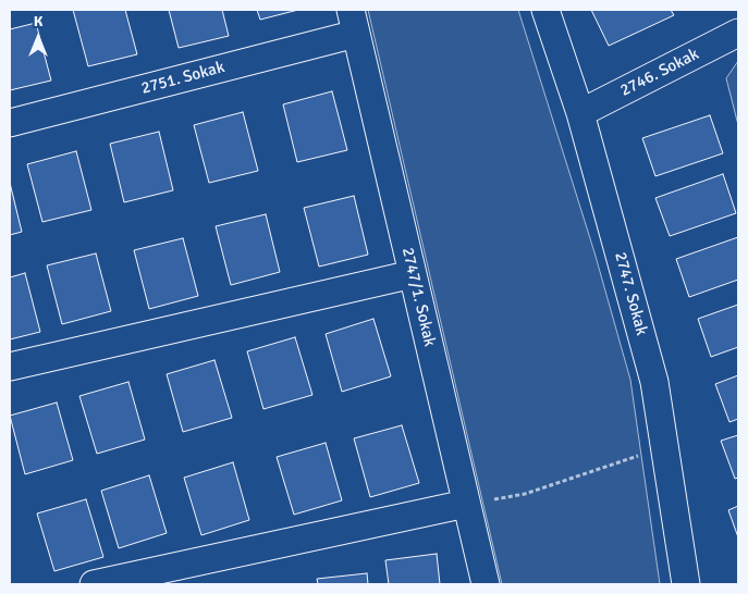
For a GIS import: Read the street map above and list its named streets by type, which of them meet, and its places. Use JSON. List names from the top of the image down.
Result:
{
  "streets": {
    "street": [
      "2746. Sokak",
      "2751. Sokak",
      "2747. Sokak",
      "2747/1. Sokak"
    ]
  },
  "crossings": [
    ["2746. Sokak", "2747. Sokak"],
    ["2751. Sokak", "2747/1. Sokak"]
  ],
  "north": "top"
}
